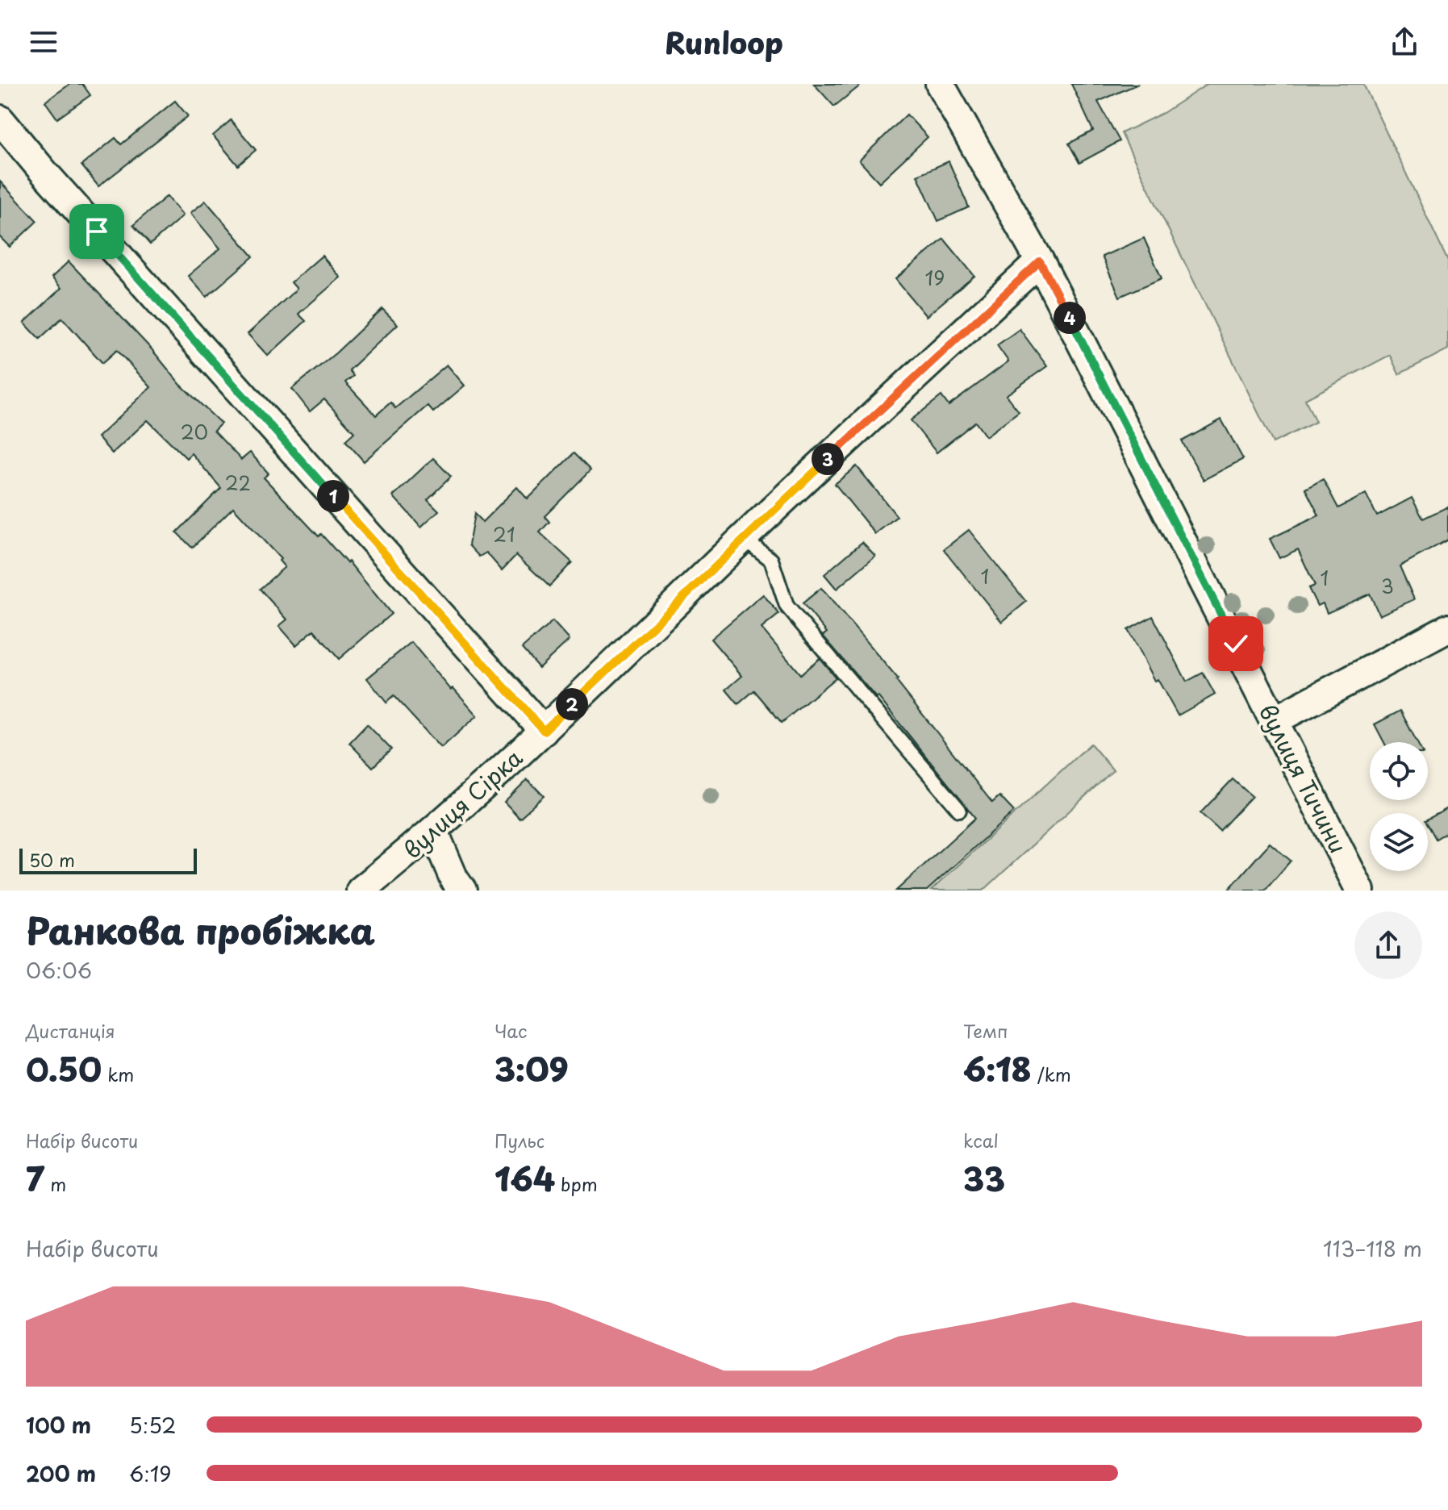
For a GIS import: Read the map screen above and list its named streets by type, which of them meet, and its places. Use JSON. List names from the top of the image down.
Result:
{
  "streets": {
    "street": ["вулиця Тичини", "вулиця Сірка"]
  },
  "crossings": [
    ["вулиця Тичини", "вулиця Сірка"]
  ],
  "house_numbers": [
    "19",
    "20",
    "22",
    "21",
    "1",
    "1",
    "3"
  ],
  "scale_bar": "50 m",
  "page": {
    "header": "Runloop",
    "pins": [
      "4",
      "3",
      "1",
      "2"
    ],
    "scale": "50 m",
    "heading": ["Ранкова пробіжка", "06:06"],
    "stats": [
      ["Дистанція", "0.50 km"],
      ["Час", "3:09"],
      ["Темп", "6:18 /km"],
      ["Набір висоти", "7 m"],
      ["Пульс", "164 bpm"],
      ["kcal", "33"]
    ],
    "chart": ["Набір висоти", "113–118 m"],
    "list": [
      {
        "name": "100 m",
        "note": "5:52"
      },
      {
        "name": "200 m",
        "note": "6:19"
      }
    ]
  }
}
